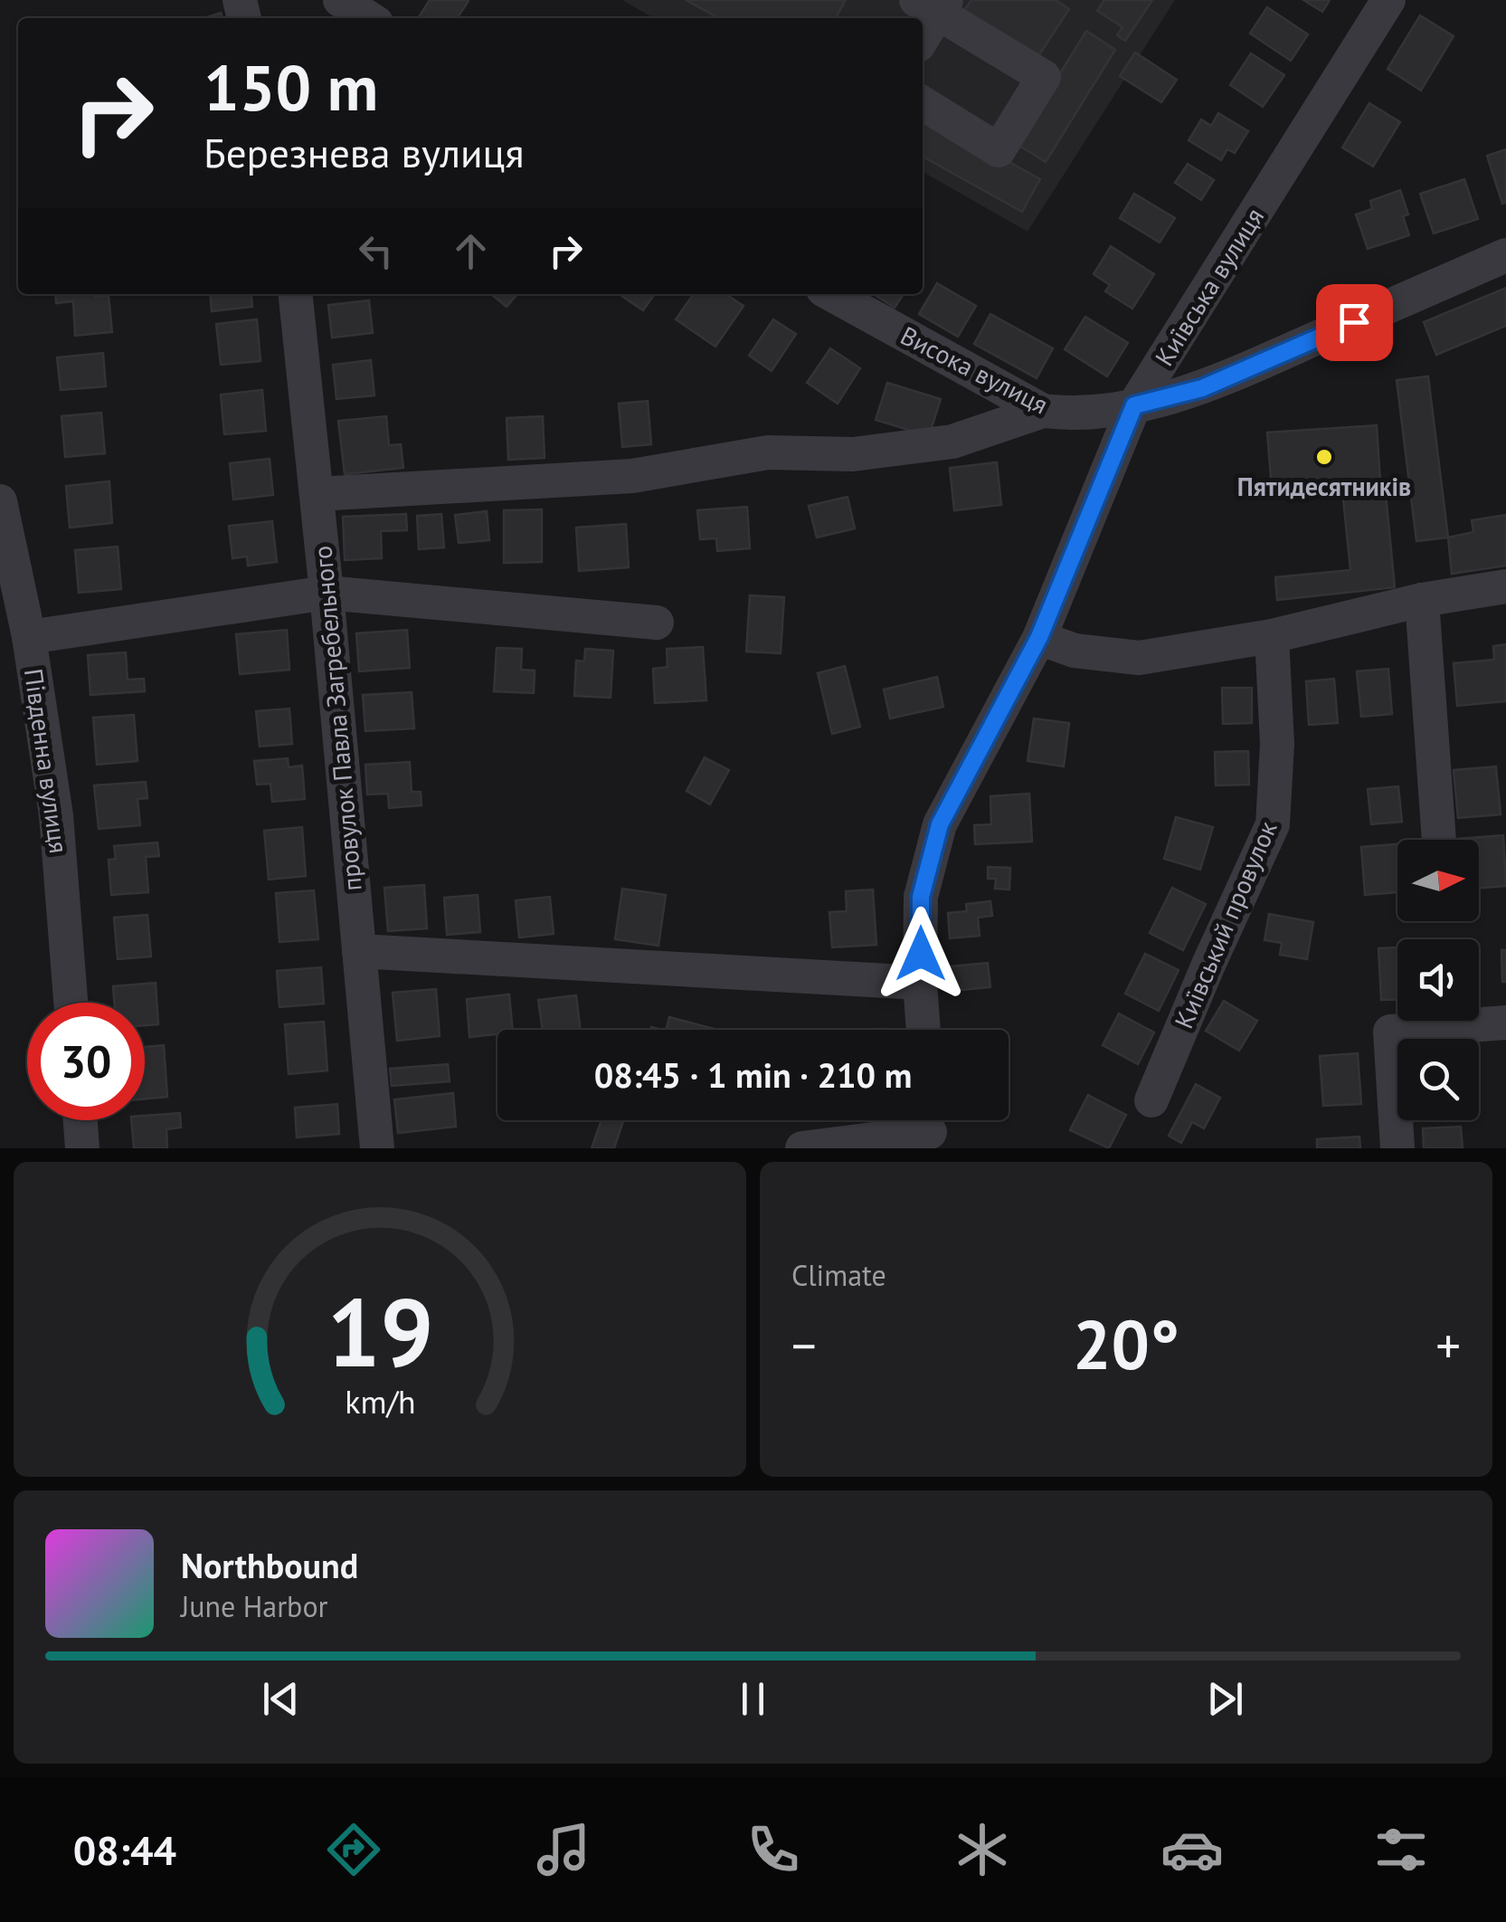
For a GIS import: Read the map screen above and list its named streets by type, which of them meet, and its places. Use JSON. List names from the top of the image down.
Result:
{
  "streets": {
    "street": [
      "Київська вулиця",
      "Висока вулиця",
      "провулок Павла Загребельного",
      "Південна вулиця",
      "Київський провулок"
    ]
  },
  "crossings": [
    ["Київська вулиця", "Висока вулиця"]
  ],
  "places": ["Пятидесятників"],
  "north": "right",
  "page": {
    "turn": ["150 m", "Березнева вулиця"],
    "limit": "30",
    "trip": "08:45 · 1 min · 210 m",
    "tile": "Climate",
    "heat": ["−", "20°", "+"],
    "song": ["Northbound", "June Harbor"],
    "tabs": "08:44",
    "gauge": ["19", "km/h"]
  }
}
